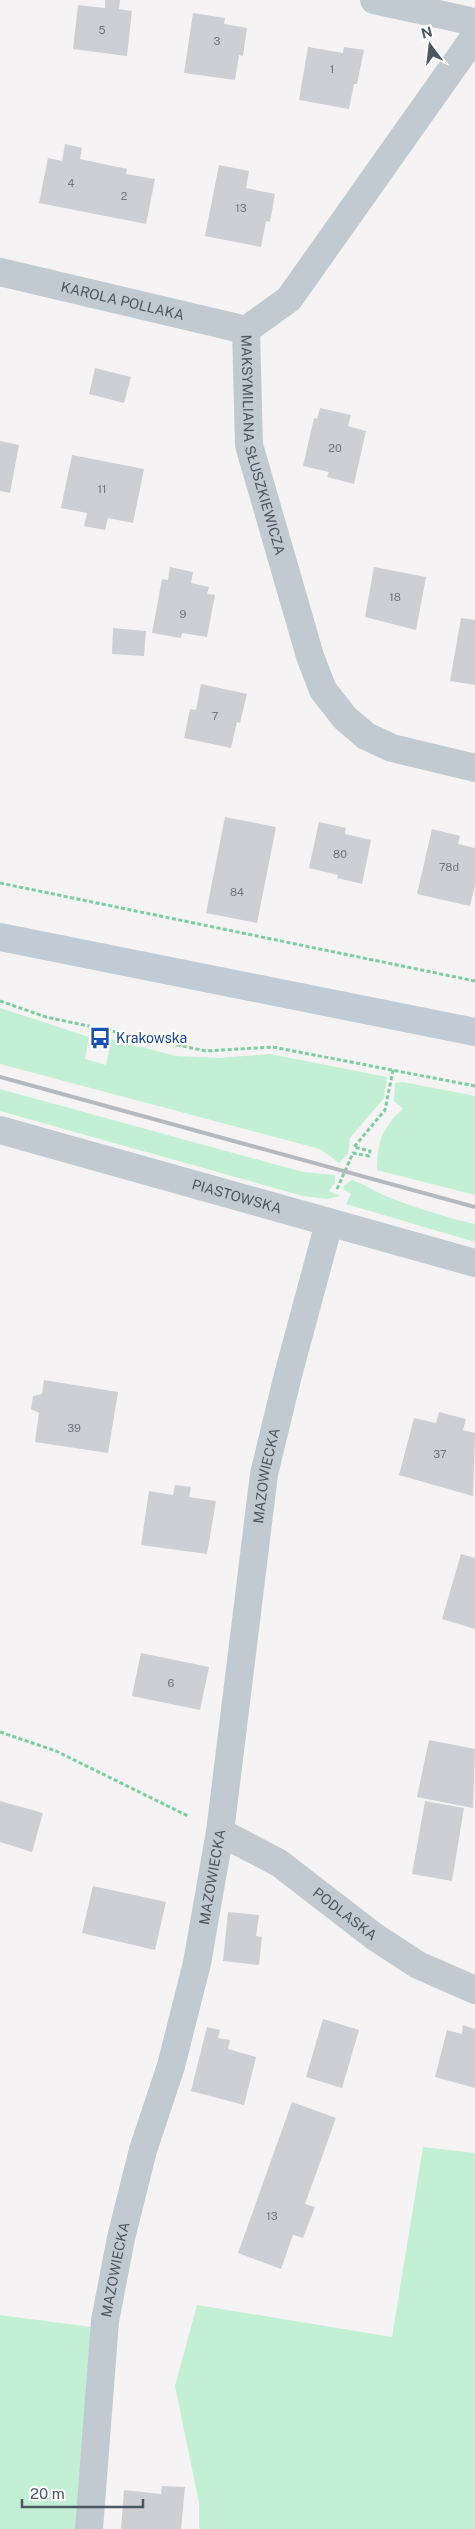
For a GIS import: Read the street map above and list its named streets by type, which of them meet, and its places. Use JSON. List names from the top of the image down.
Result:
{
  "streets": {
    "street": [
      "KAROLA POLLAKA",
      "MAKSYMILIANA SŁUSZKIEWICZA",
      "PIASTOWSKA",
      "MAZOWIECKA",
      "PODLASKA"
    ]
  },
  "crossings": [
    ["KAROLA POLLAKA", "MAKSYMILIANA SŁUSZKIEWICZA"],
    ["PIASTOWSKA", "MAZOWIECKA"],
    ["MAZOWIECKA", "PODLASKA"]
  ],
  "places": {
    "bus stop": ["Krakowska"]
  },
  "house_numbers": [
    "5",
    "3",
    "1",
    "4",
    "2",
    "13",
    "20",
    "11",
    "18",
    "9",
    "7",
    "80",
    "78d",
    "84",
    "39",
    "37",
    "6",
    "13"
  ],
  "scale_bar": "20 m",
  "north": "top"
}
